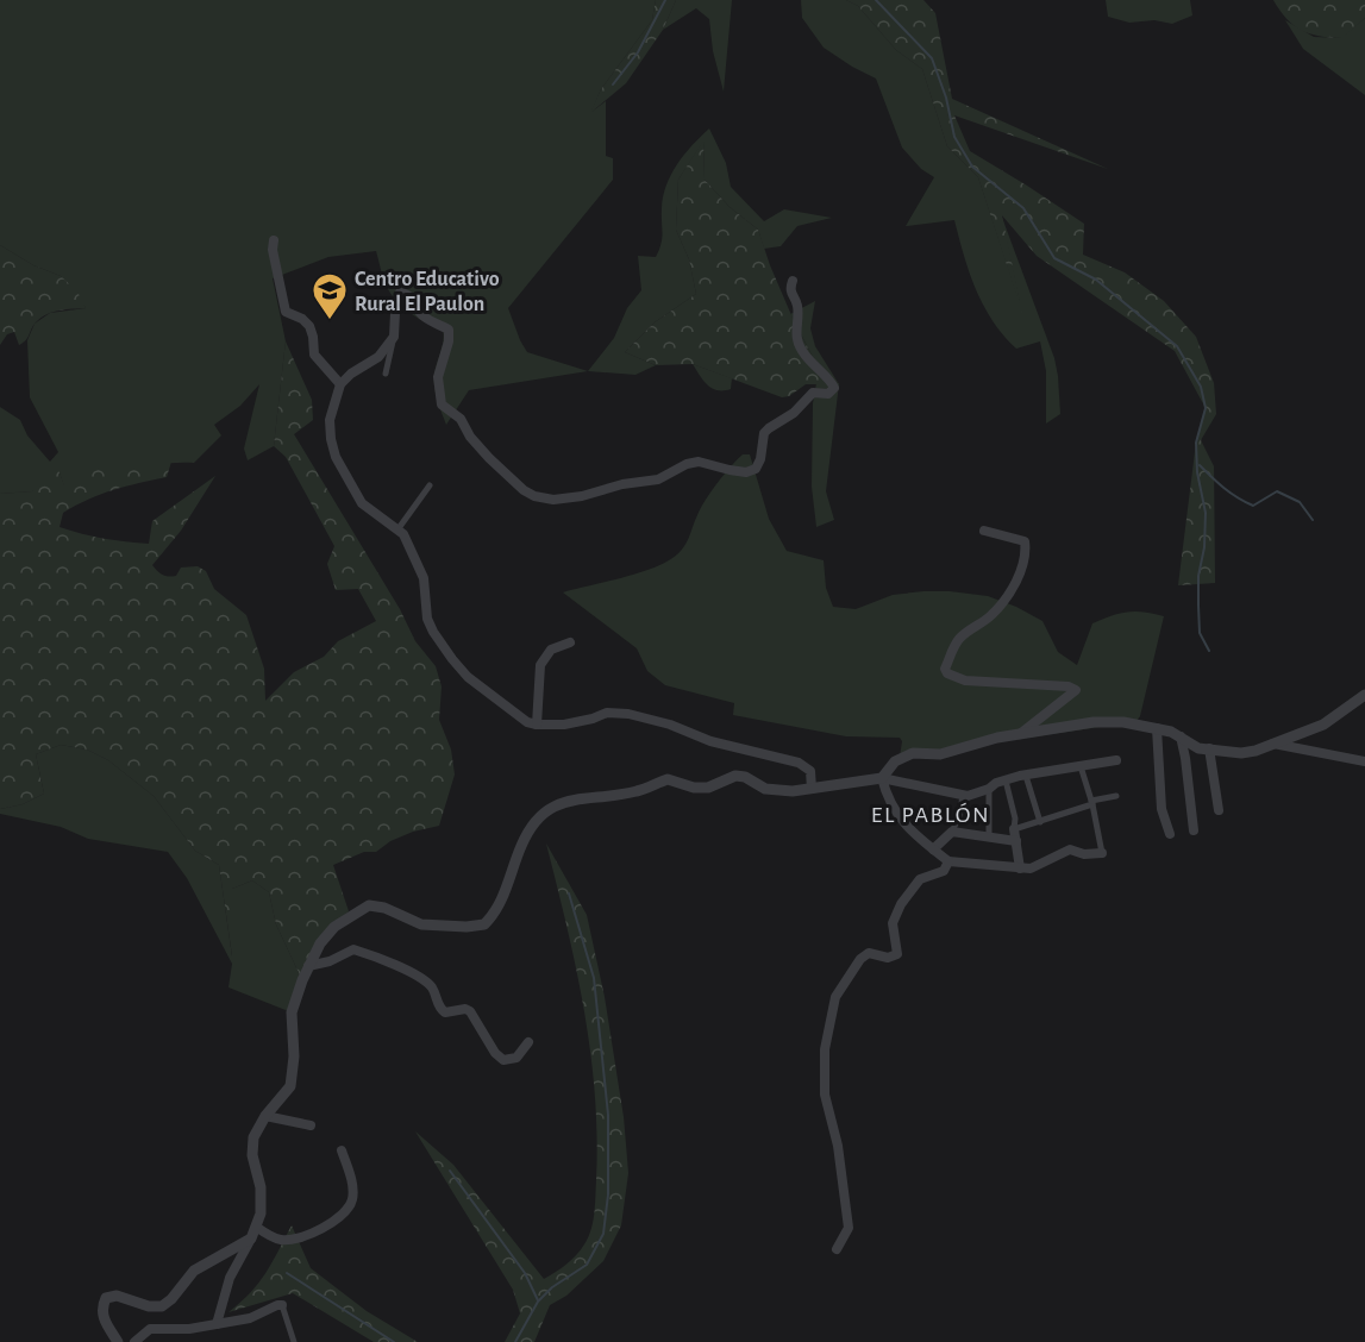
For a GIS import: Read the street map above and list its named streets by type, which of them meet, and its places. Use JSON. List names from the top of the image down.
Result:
{
  "districts": ["EL PABLÓN"],
  "places": {
    "school or university": ["Centro Educativo Rural El Paulon"]
  }
}
